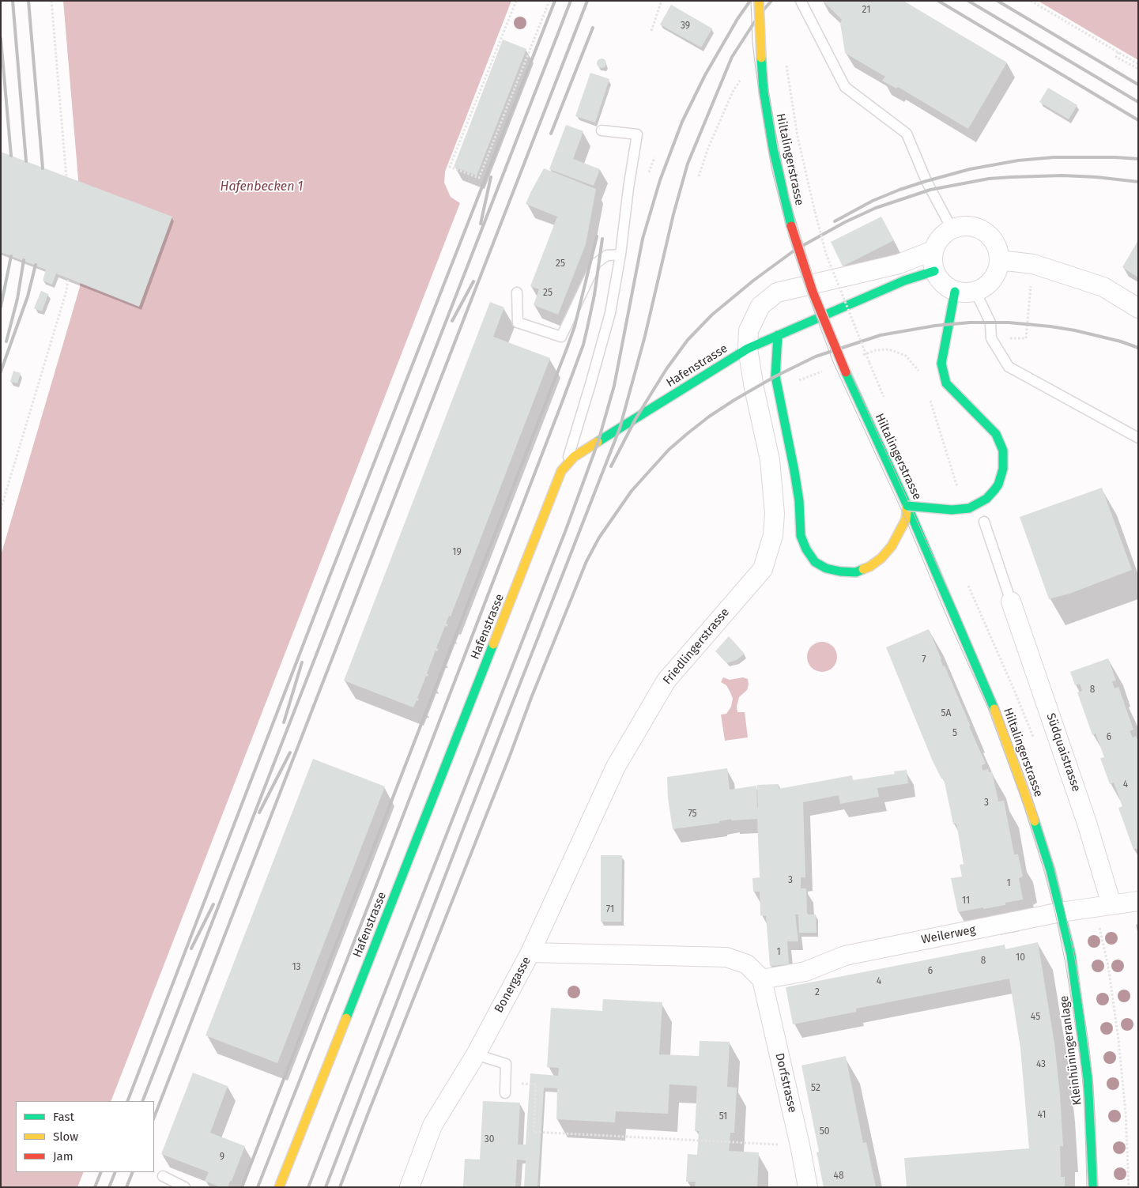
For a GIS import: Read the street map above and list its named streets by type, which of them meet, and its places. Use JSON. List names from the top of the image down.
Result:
{
  "streets": {
    "main road": ["Hiltalingerstrasse", "Hafenstrasse", "Kleinhüningeranlage"],
    "street": [
      "Friedlingerstrasse",
      "Südquaistrasse",
      "Weilerweg",
      "Bonergasse",
      "Dorfstrasse"
    ]
  },
  "crossings": [
    ["Hiltalingerstrasse", "Weilerweg"],
    ["Hiltalingerstrasse", "Kleinhüningeranlage"],
    ["Hafenstrasse", "Friedlingerstrasse"],
    ["Friedlingerstrasse", "Bonergasse"],
    ["Südquaistrasse", "Weilerweg"],
    ["Weilerweg", "Bonergasse"],
    ["Weilerweg", "Kleinhüningeranlage"],
    ["Weilerweg", "Dorfstrasse"],
    ["Bonergasse", "Dorfstrasse"]
  ],
  "water": ["Hafenbecken 1"],
  "house_numbers": [
    "21",
    "39",
    "25",
    "25",
    "19",
    "7",
    "8",
    "5A",
    "5",
    "6",
    "4",
    "3",
    "75",
    "3",
    "1",
    "11",
    "71",
    "1",
    "10",
    "8",
    "13",
    "6",
    "4",
    "2",
    "45",
    "43",
    "52",
    "41",
    "51",
    "50",
    "30",
    "9",
    "48"
  ],
  "legend": ["Fast", "Slow", "Jam"]
}
